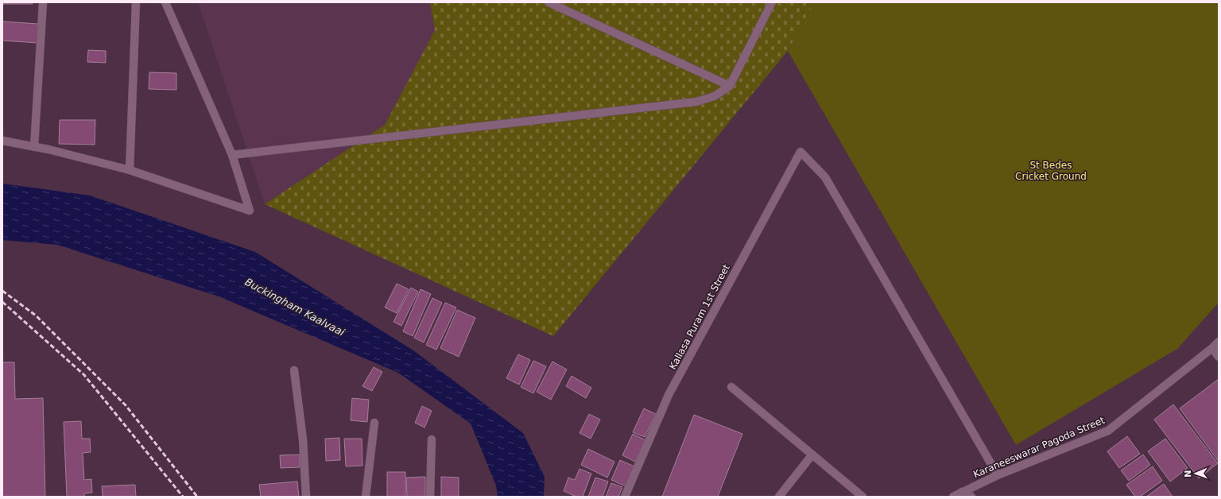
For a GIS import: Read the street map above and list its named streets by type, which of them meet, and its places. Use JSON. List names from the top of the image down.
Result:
{
  "streets": {
    "street": ["Kallasa Puram 1st Street", "Karaneeswarar Pagoda Street"]
  },
  "crossings": [
    ["Kallasa Puram 1st Street", "Karaneeswarar Pagoda Street"]
  ],
  "water": ["Buckingham Kaalvaai"],
  "parks": ["St Bedes Cricket Ground"],
  "north": "left"
}
